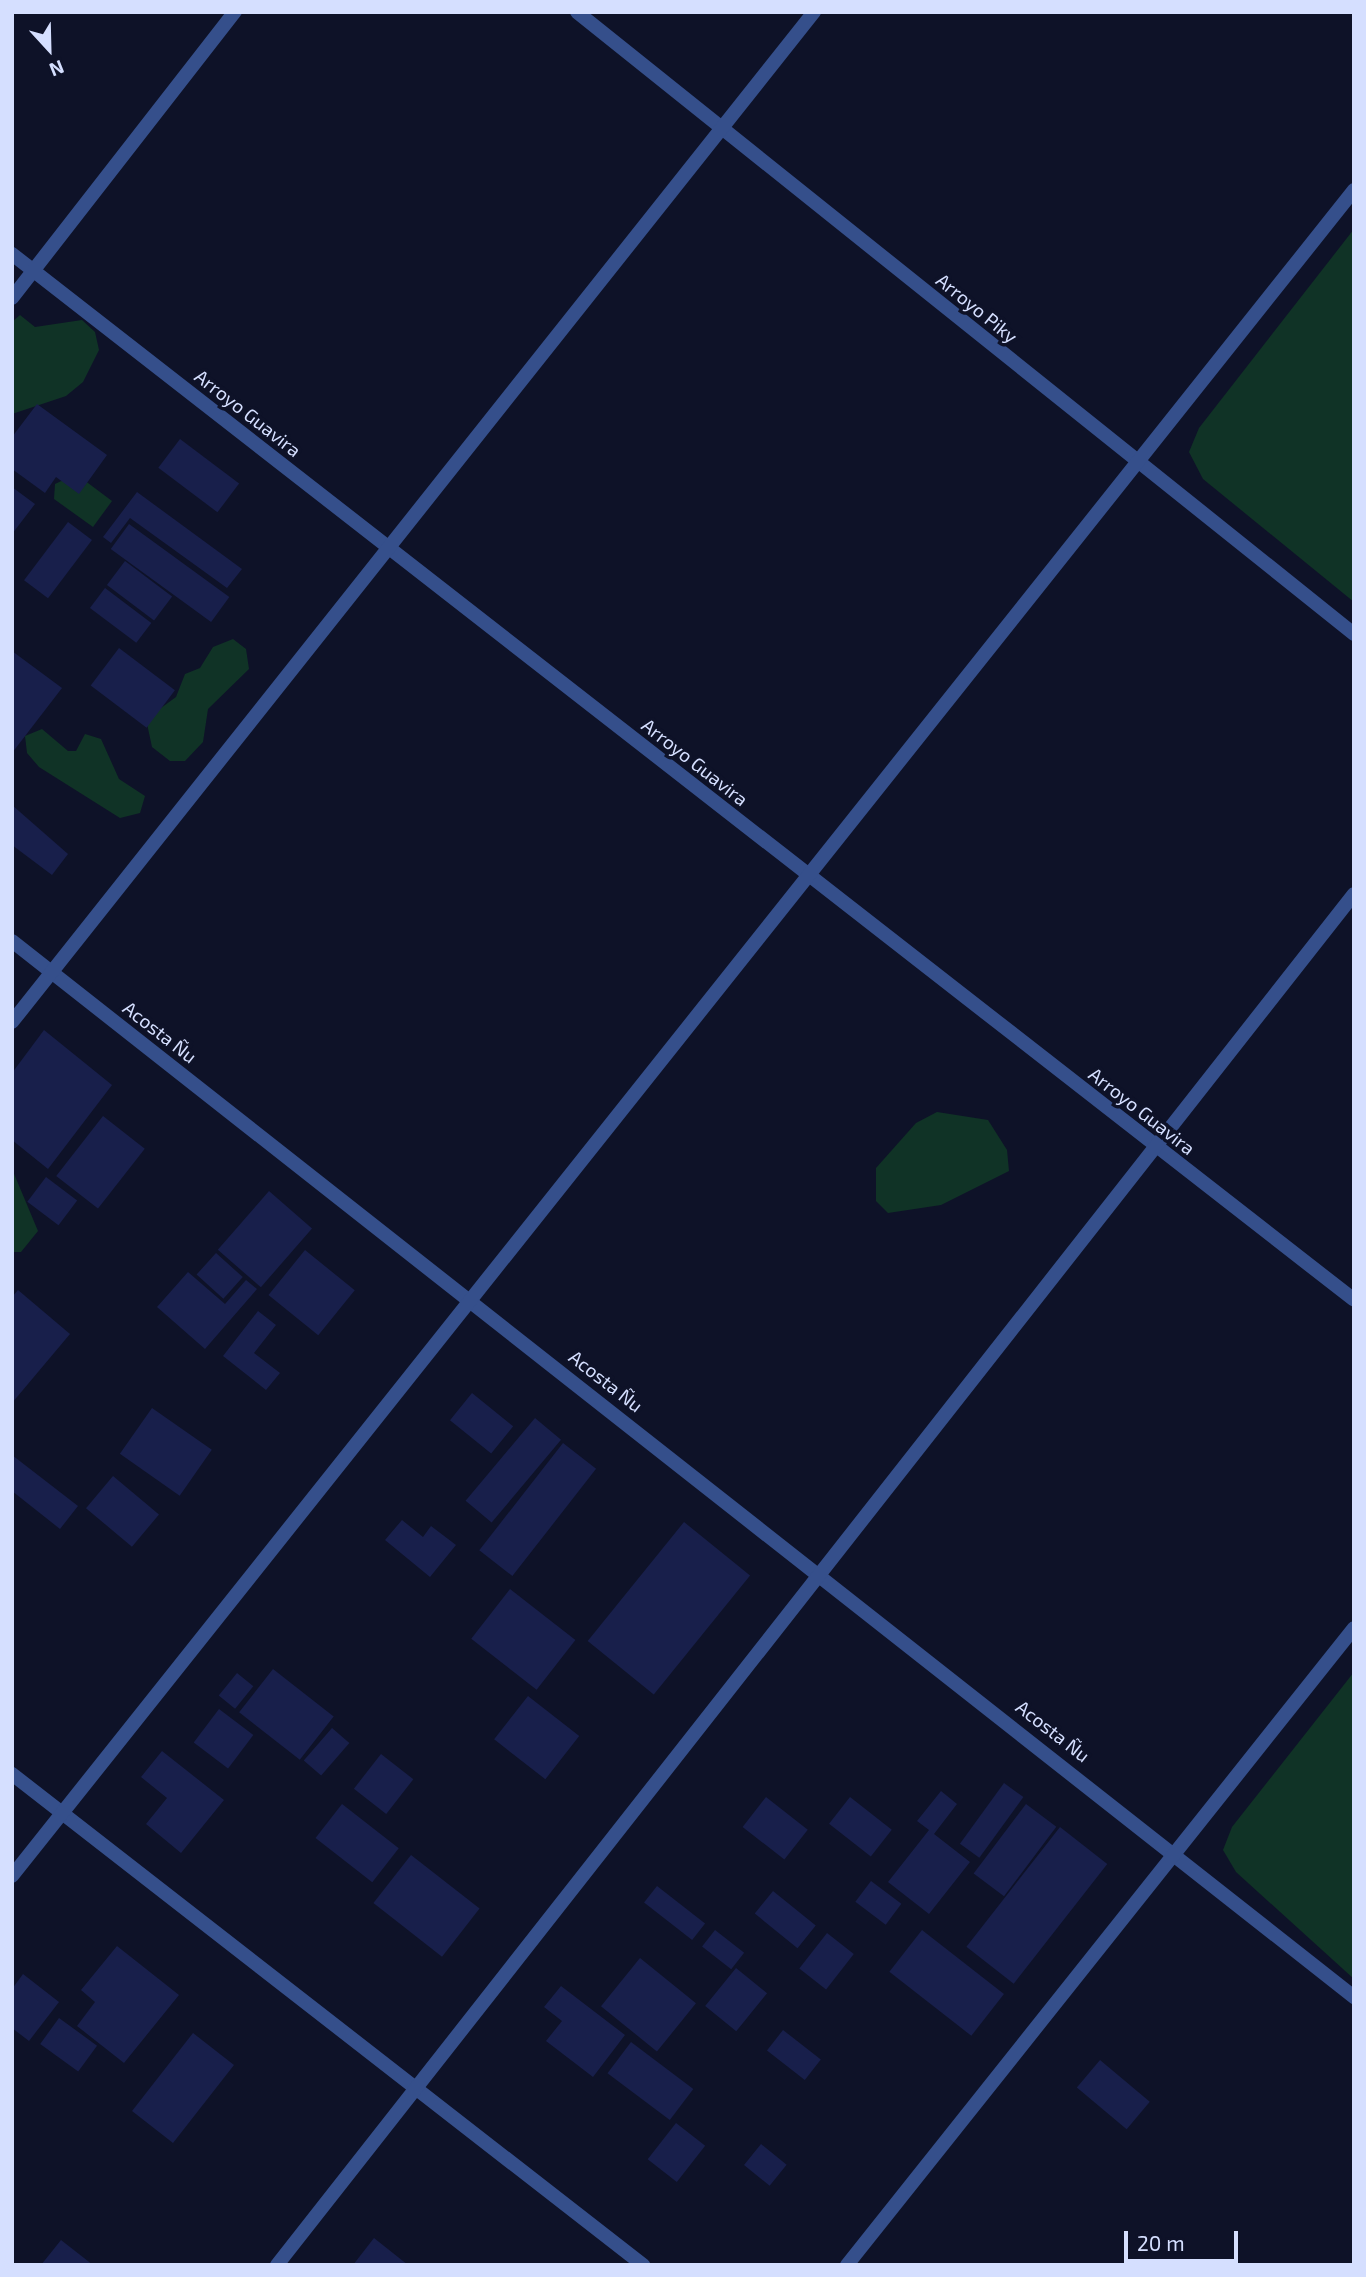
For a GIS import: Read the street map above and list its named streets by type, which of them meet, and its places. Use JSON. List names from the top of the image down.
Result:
{
  "streets": {
    "street": ["Arroyo Piky", "Arroyo Guavira", "Acosta Ñu"]
  },
  "scale_bar": "20 m",
  "north": "bottom"
}
